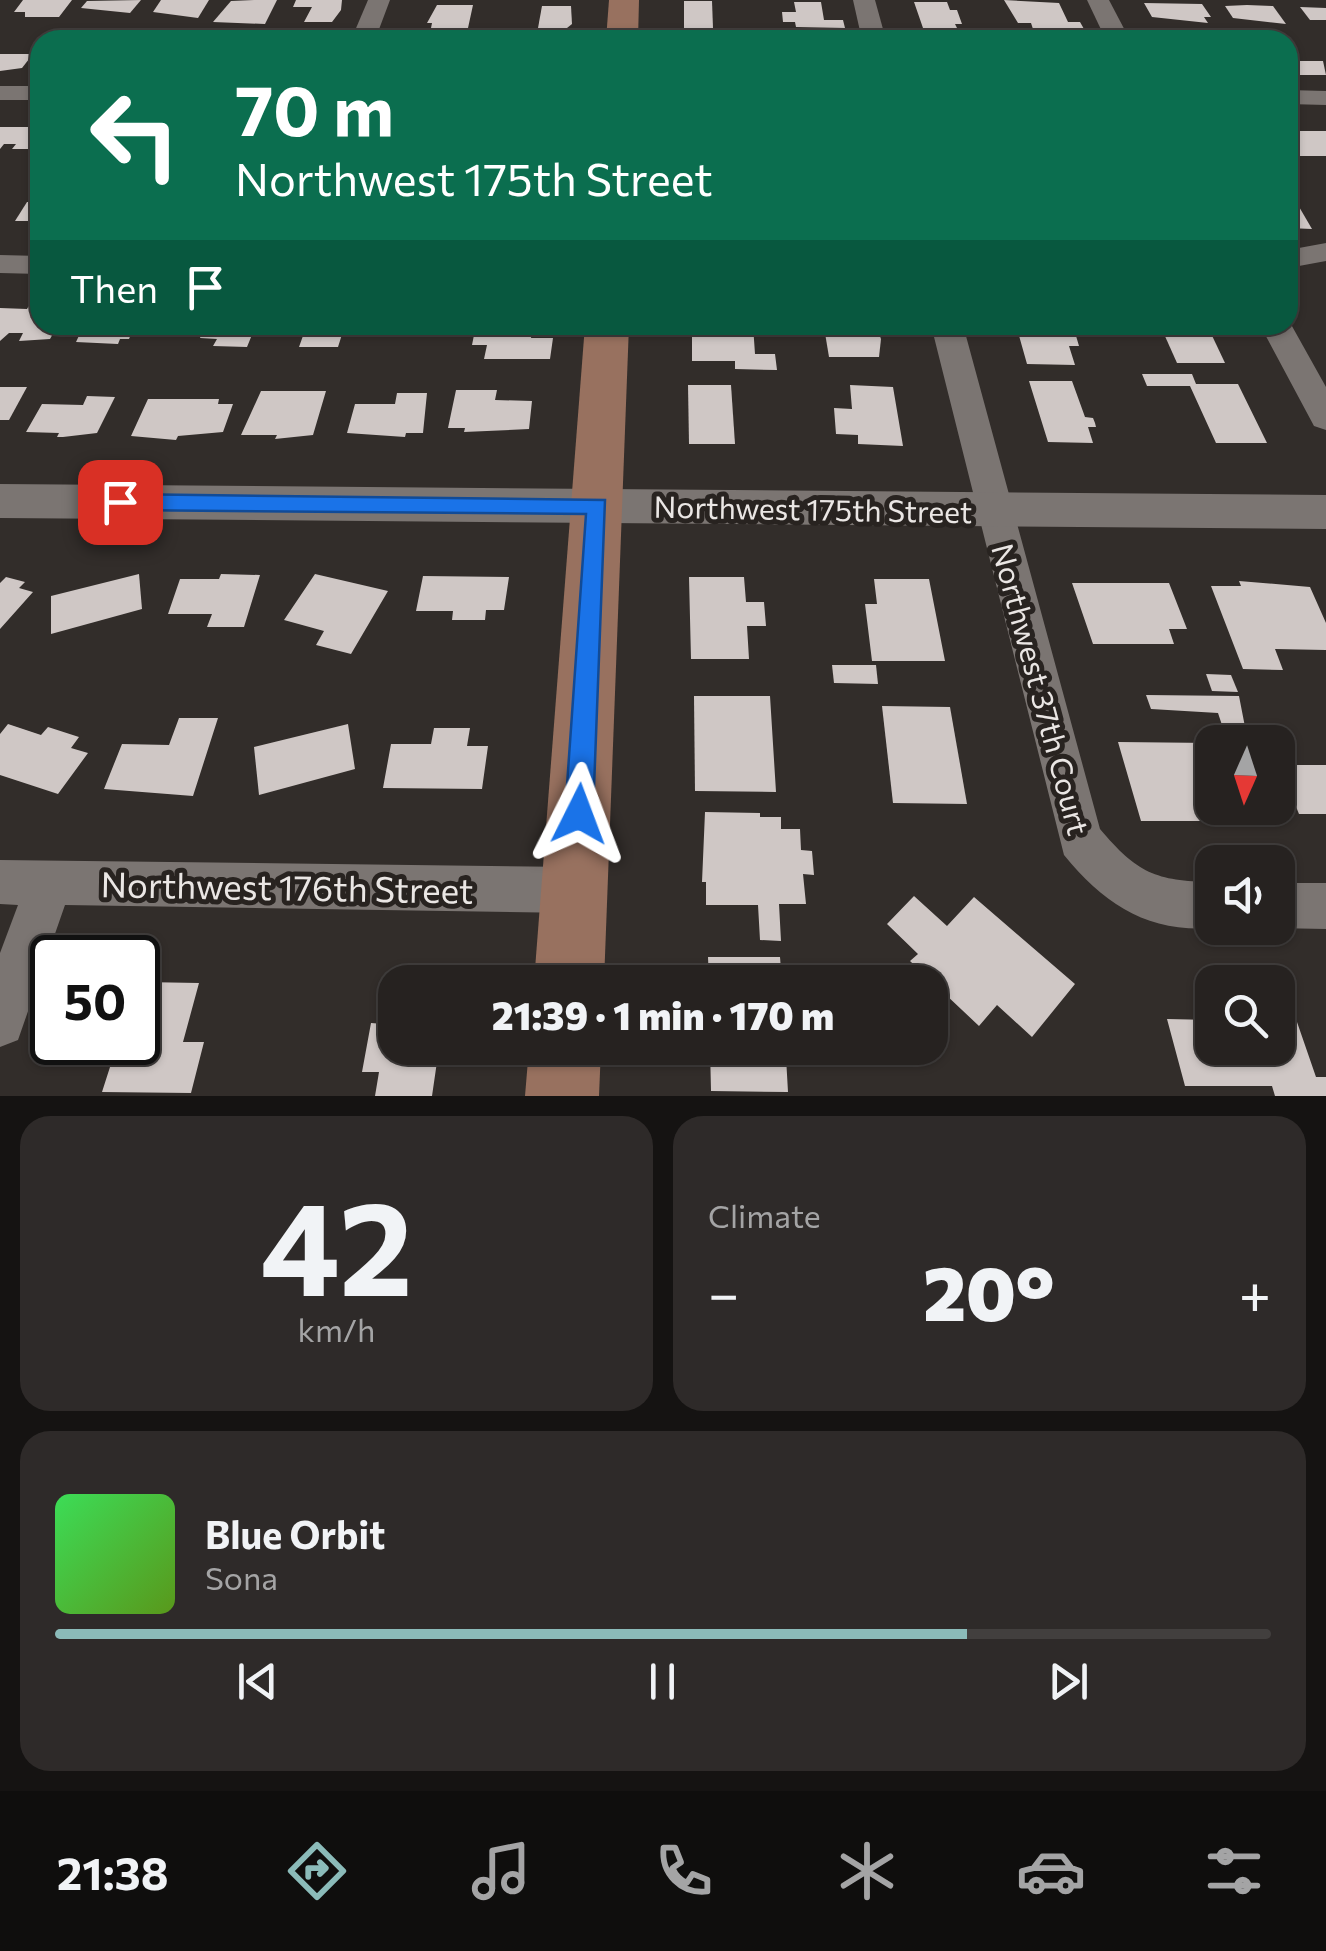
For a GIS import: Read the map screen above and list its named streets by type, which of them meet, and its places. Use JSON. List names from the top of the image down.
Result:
{
  "streets": {
    "street": ["Northwest 175th Street", "Northwest 37th Court", "Northwest 176th Street"]
  },
  "crossings": [
    ["Northwest 175th Street", "Northwest 37th Court"]
  ],
  "north": "bottom",
  "page": {
    "turn": ["70 m", "Northwest 175th Street"],
    "then": "Then",
    "limit": "50",
    "trip": "21:39 · 1 min · 170 m",
    "tile": [
      ["42", "km/h"],
      "Climate"
    ],
    "heat": ["−", "20°", "+"],
    "song": ["Blue Orbit", "Sona"],
    "tabs": "21:38"
  }
}
